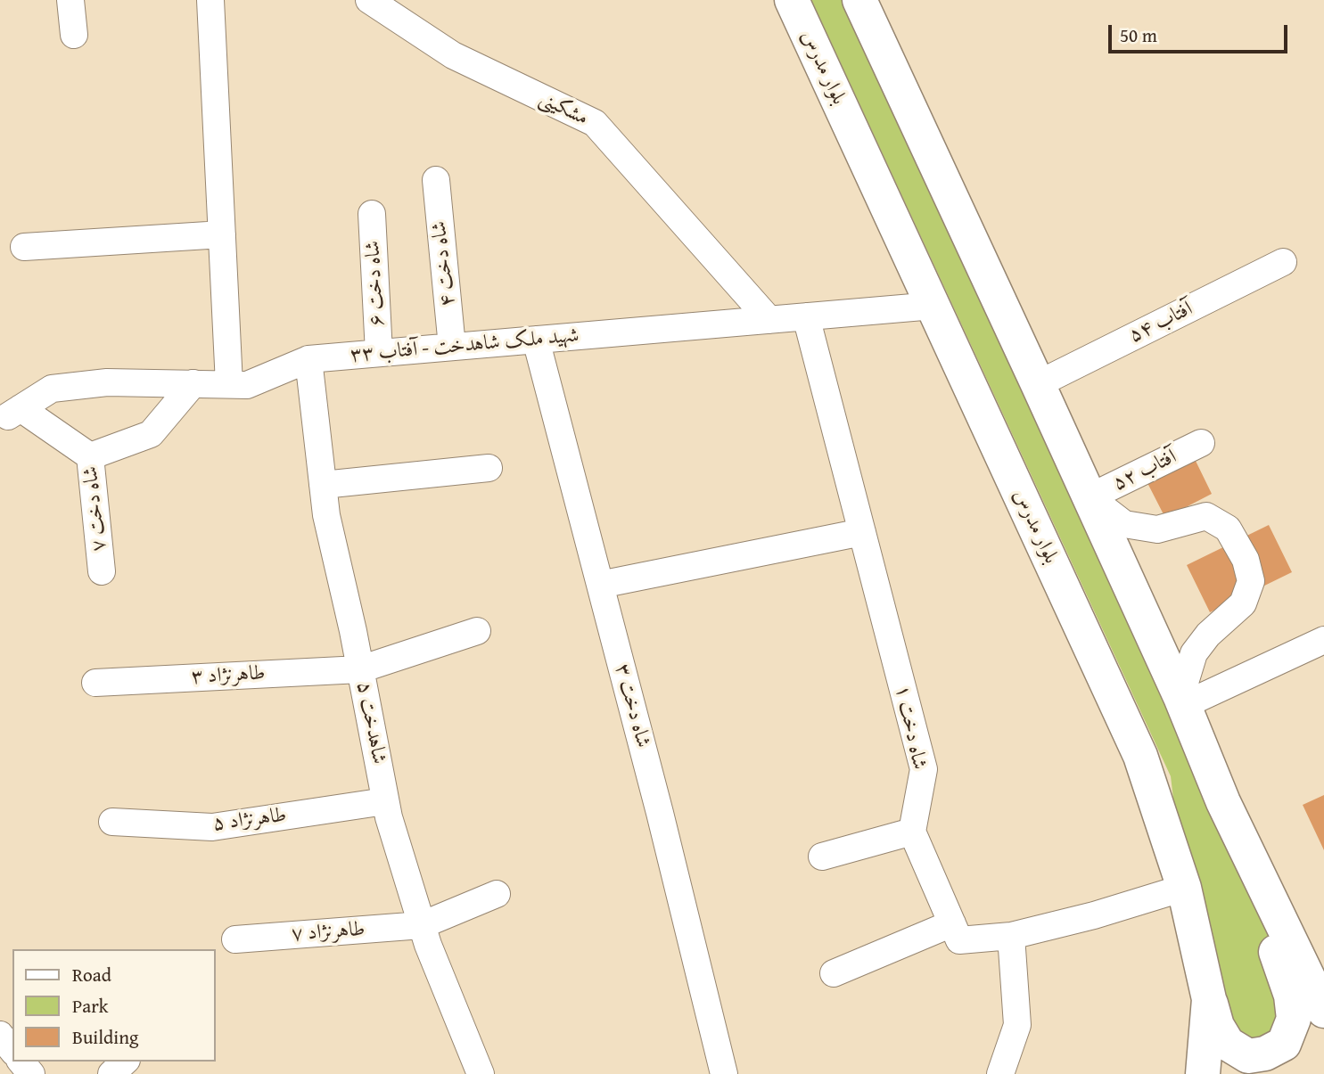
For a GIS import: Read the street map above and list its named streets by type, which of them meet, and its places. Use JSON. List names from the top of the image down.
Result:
{
  "streets": {
    "main road": ["بلوار مدرس"],
    "street": [
      "مشکینی",
      "شاه دخت ۴",
      "شاه دخت ۶",
      "آفتاب ۵۴",
      "شهید ملک شاهدخت - آفتاب ۳۳",
      "آفتاب ۵۲",
      "شاه دخت ۷",
      "طاهرنژاد ۳",
      "شاه دخت ۳",
      "شاهدخت ۵",
      "شاه دخت ۱",
      "طاهرنژاد ۵",
      "طاهرنژاد ۷"
    ]
  },
  "crossings": [
    ["بلوار مدرس", "شهید ملک شاهدخت - آفتاب ۳۳"],
    ["مشکینی", "شهید ملک شاهدخت - آفتاب ۳۳"],
    ["شاه دخت ۴", "شهید ملک شاهدخت - آفتاب ۳۳"],
    ["شاه دخت ۶", "شهید ملک شاهدخت - آفتاب ۳۳"],
    ["شهید ملک شاهدخت - آفتاب ۳۳", "شاه دخت ۷"],
    ["شهید ملک شاهدخت - آفتاب ۳۳", "شاه دخت ۳"],
    ["شهید ملک شاهدخت - آفتاب ۳۳", "شاهدخت ۵"],
    ["شهید ملک شاهدخت - آفتاب ۳۳", "شاه دخت ۱"],
    ["طاهرنژاد ۳", "شاهدخت ۵"],
    ["شاهدخت ۵", "طاهرنژاد ۵"],
    ["شاهدخت ۵", "طاهرنژاد ۷"]
  ],
  "legend": ["Road", "Park", "Building"],
  "scale_bar": "50 m"
}
